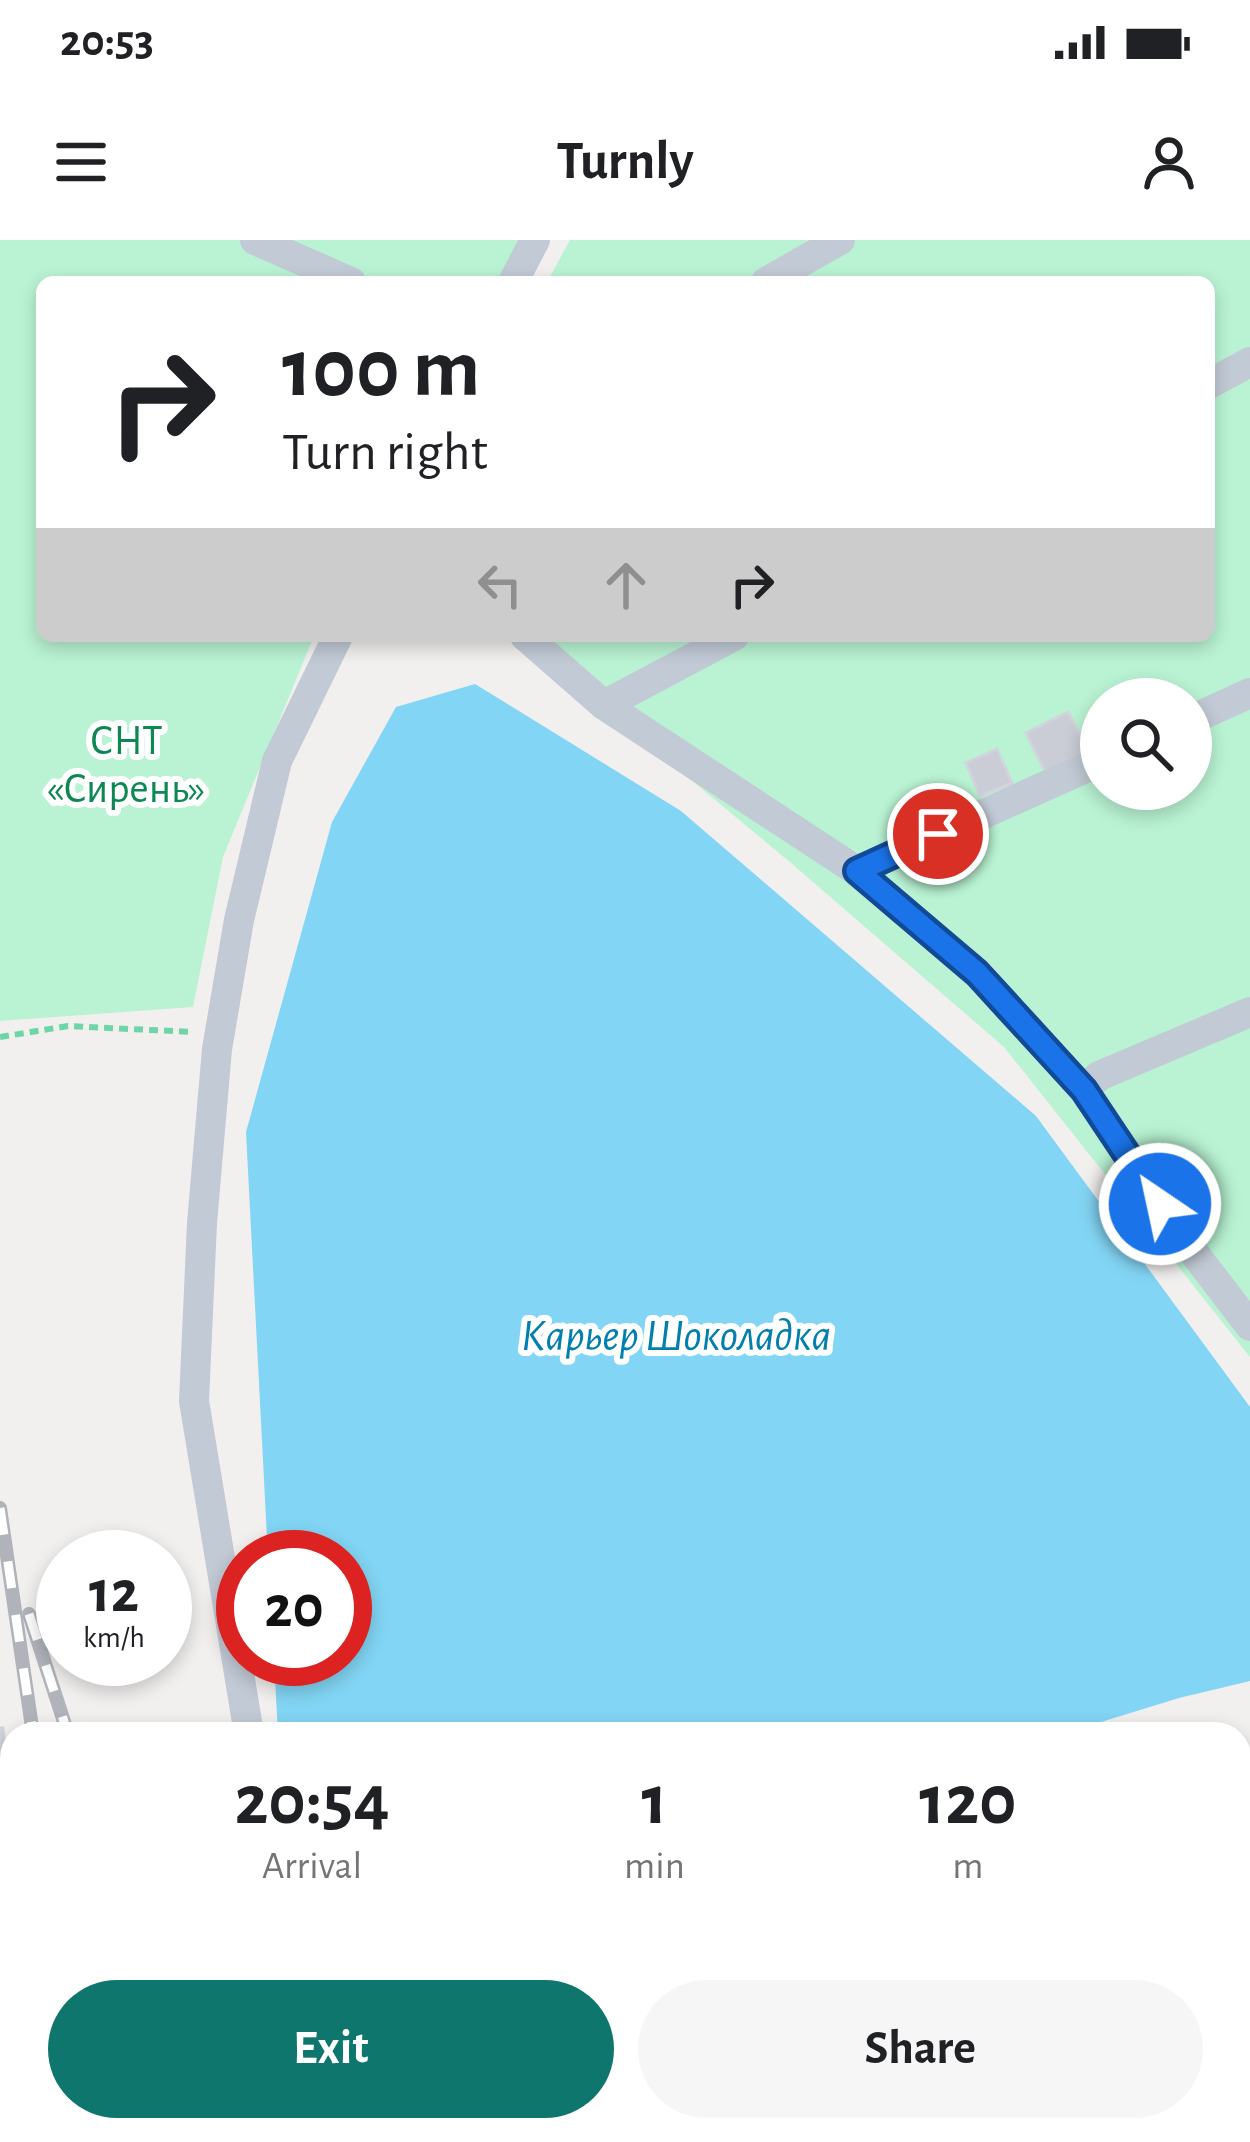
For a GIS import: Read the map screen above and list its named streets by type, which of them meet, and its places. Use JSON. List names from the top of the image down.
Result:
{
  "water": ["Карьер Шоколадка"],
  "parks": ["СНТ «Сирень»"],
  "page": {
    "status": "20:53",
    "header": "Turnly",
    "turn": ["100 m", "Turn right"],
    "speed": "12 km/h",
    "limit": "20",
    "eta": [
      "20:54",
      "Arrival",
      "1",
      "min",
      "120",
      "m"
    ],
    "buttons": ["Exit", "Share"]
  }
}
